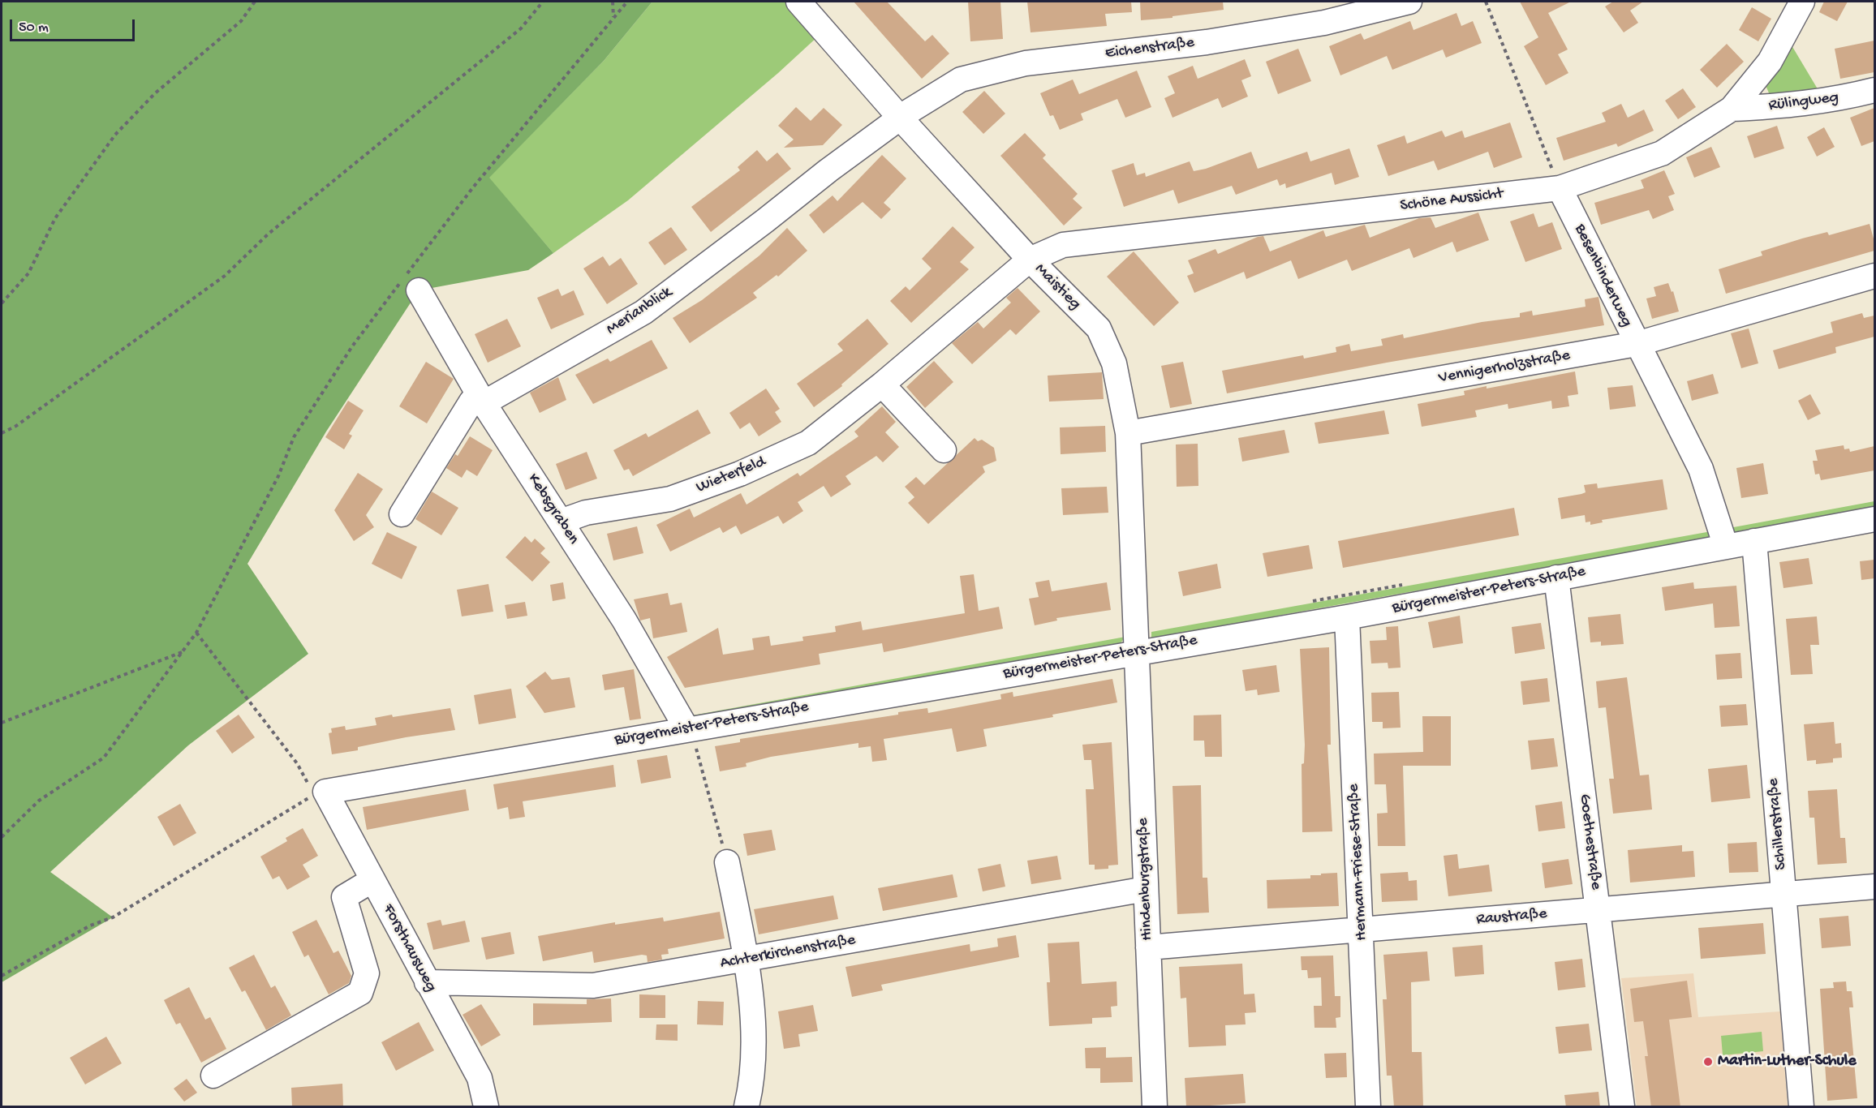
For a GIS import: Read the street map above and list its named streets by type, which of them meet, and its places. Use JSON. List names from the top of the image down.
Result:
{
  "streets": {
    "street": [
      "Eichenstraße",
      "Rülingweg",
      "Schöne Aussicht",
      "Besenbinderweg",
      "Maistieg",
      "Merianblick",
      "Vennigerholzstraße",
      "Wieterfeld",
      "Kebsgraben",
      "Bürgermeister-Peters-Straße",
      "Schillerstraße",
      "Goethestraße",
      "Hermann-Friese-Straße",
      "Hindenburgstraße",
      "Raustraße",
      "Forsthausweg",
      "Achterkirchenstraße"
    ]
  },
  "crossings": [
    ["Eichenstraße", "Maistieg"],
    ["Eichenstraße", "Merianblick"],
    ["Rülingweg", "Schöne Aussicht"],
    ["Schöne Aussicht", "Besenbinderweg"],
    ["Schöne Aussicht", "Maistieg"],
    ["Schöne Aussicht", "Wieterfeld"],
    ["Besenbinderweg", "Vennigerholzstraße"],
    ["Besenbinderweg", "Bürgermeister-Peters-Straße"],
    ["Maistieg", "Merianblick"],
    ["Maistieg", "Vennigerholzstraße"],
    ["Maistieg", "Wieterfeld"],
    ["Maistieg", "Bürgermeister-Peters-Straße"],
    ["Maistieg", "Hindenburgstraße"],
    ["Merianblick", "Kebsgraben"],
    ["Wieterfeld", "Kebsgraben"],
    ["Kebsgraben", "Bürgermeister-Peters-Straße"],
    ["Bürgermeister-Peters-Straße", "Schillerstraße"],
    ["Bürgermeister-Peters-Straße", "Goethestraße"],
    ["Bürgermeister-Peters-Straße", "Hermann-Friese-Straße"],
    ["Bürgermeister-Peters-Straße", "Hindenburgstraße"],
    ["Bürgermeister-Peters-Straße", "Forsthausweg"],
    ["Schillerstraße", "Raustraße"],
    ["Goethestraße", "Raustraße"],
    ["Hermann-Friese-Straße", "Raustraße"],
    ["Hindenburgstraße", "Raustraße"],
    ["Hindenburgstraße", "Achterkirchenstraße"],
    ["Forsthausweg", "Achterkirchenstraße"]
  ],
  "places": ["Martin-Luther-Schule"],
  "scale_bar": "50 m"
}
